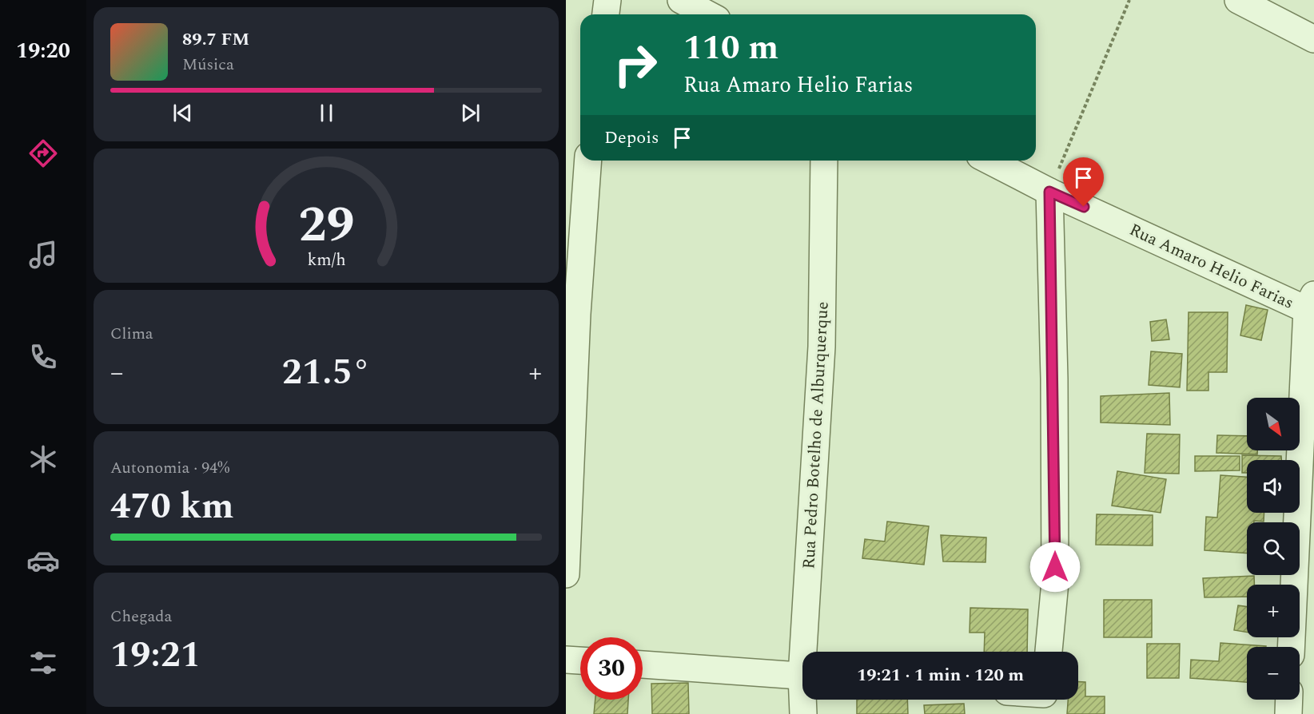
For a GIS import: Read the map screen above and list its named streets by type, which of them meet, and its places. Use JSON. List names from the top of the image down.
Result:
{
  "streets": {
    "street": ["Rua Amaro Helio Farias", "Rua Pedro Botelho de Alburquerque"]
  },
  "north": "bottom right",
  "page": {
    "tabs": "19:20",
    "turn": ["110 m", "Rua Amaro Helio Farias"],
    "song": ["89.7 FM", "Música"],
    "then": "Depois",
    "tile": [
      "Clima",
      ["Autonomia · 94%", "470 km"],
      ["Chegada", "19:21"]
    ],
    "heat": ["−", "21.5°", "+"],
    "map_buttons": ["+", "−"],
    "limit": "30",
    "trip": "19:21 · 1 min · 120 m",
    "gauge": ["29", "km/h"]
  }
}
